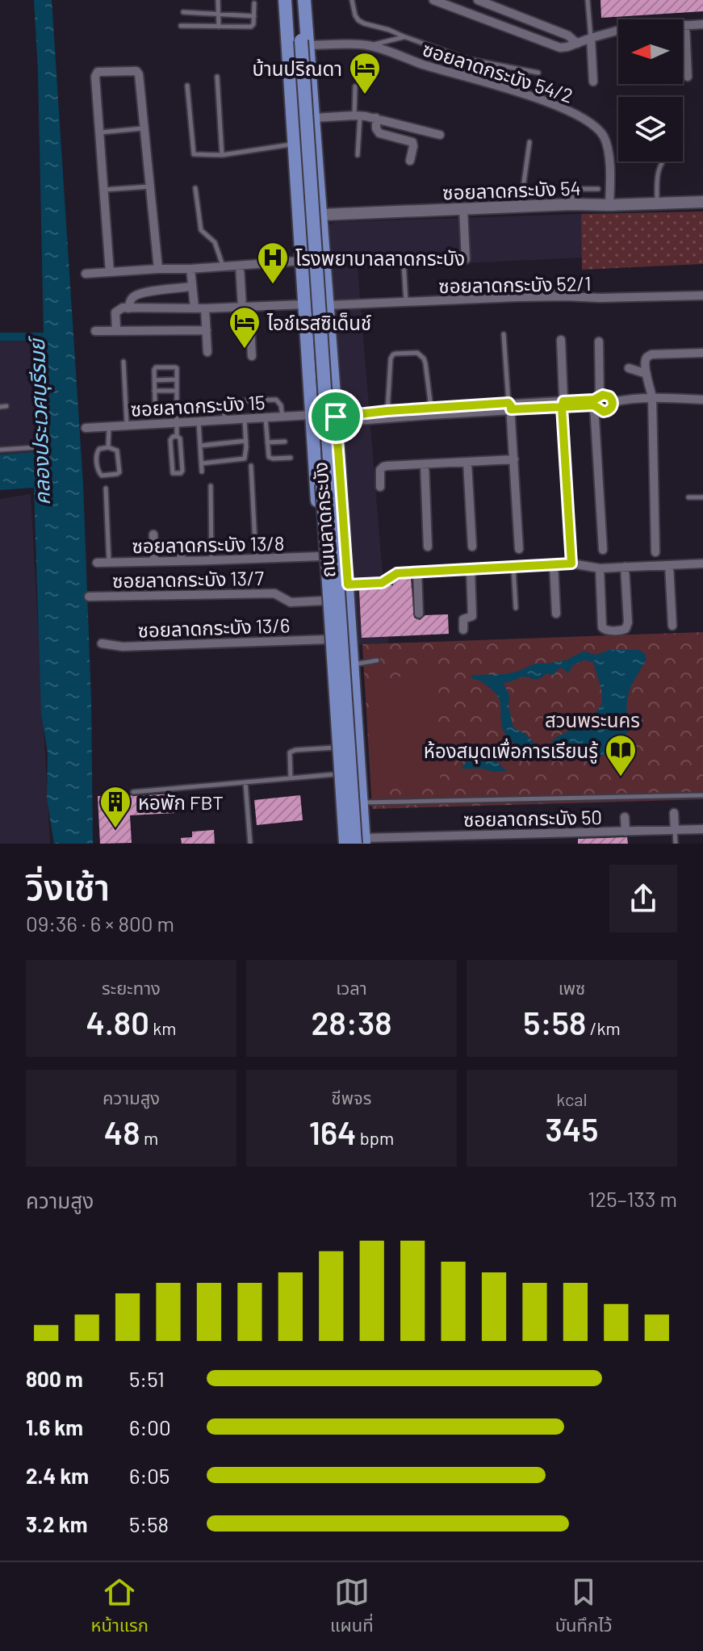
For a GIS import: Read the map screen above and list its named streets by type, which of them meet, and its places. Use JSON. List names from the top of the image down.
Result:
{
  "streets": {
    "main road": ["ซอยลาดกระบัง 54", "ถนนลาดกระบัง"],
    "street": [
      "ซอยลาดกระบัง 54/2",
      "ซอยลาดกระบัง 52/1",
      "ซอยลาดกระบัง 15",
      "ซอยลาดกระบัง 13/8",
      "ซอยลาดกระบัง 13/7",
      "ซอยลาดกระบัง 13/6",
      "ซอยลาดกระบัง 50"
    ]
  },
  "crossings": [
    ["ซอยลาดกระบัง 54/2", "ซอยลาดกระบัง 54"],
    ["ซอยลาดกระบัง 54/2", "ถนนลาดกระบัง"],
    ["ซอยลาดกระบัง 54", "ถนนลาดกระบัง"],
    ["ซอยลาดกระบัง 52/1", "ถนนลาดกระบัง"],
    ["ซอยลาดกระบัง 15", "ถนนลาดกระบัง"],
    ["ถนนลาดกระบัง", "ซอยลาดกระบัง 13/8"],
    ["ถนนลาดกระบัง", "ซอยลาดกระบัง 13/7"],
    ["ถนนลาดกระบัง", "ซอยลาดกระบัง 13/6"],
    ["ถนนลาดกระบัง", "ซอยลาดกระบัง 50"]
  ],
  "water": ["คลองประเวศบุรีรมย์"],
  "parks": ["สวนพระนคร"],
  "places": {
    "hotel": ["บ้านปริณดา", "ไอช์เรสซิเด็นช์"],
    "hospital": ["โรงพยาบาลลาดกระบัง"],
    "library": ["ห้องสมุดเพื่อการเรียนรู้"],
    "building": ["หอพัก FBT"]
  },
  "north": "left",
  "page": {
    "heading": ["วิ่งเช้า", "09:36 · 6 × 800 m"],
    "stats": [
      ["ระยะทาง", "4.80 km"],
      ["เวลา", "28:38"],
      ["เพซ", "5:58 /km"],
      ["ความสูง", "48 m"],
      ["ชีพจร", "164 bpm"],
      ["kcal", "345"]
    ],
    "chart": ["ความสูง", "125–133 m"],
    "list": [
      {
        "name": "800 m",
        "note": "5:51"
      },
      {
        "name": "1.6 km",
        "note": "6:00"
      },
      {
        "name": "2.4 km",
        "note": "6:05"
      },
      {
        "name": "3.2 km",
        "note": "5:58"
      }
    ],
    "tabs": ["หน้าแรก", "แผนที่", "บันทึกไว้"]
  }
}
